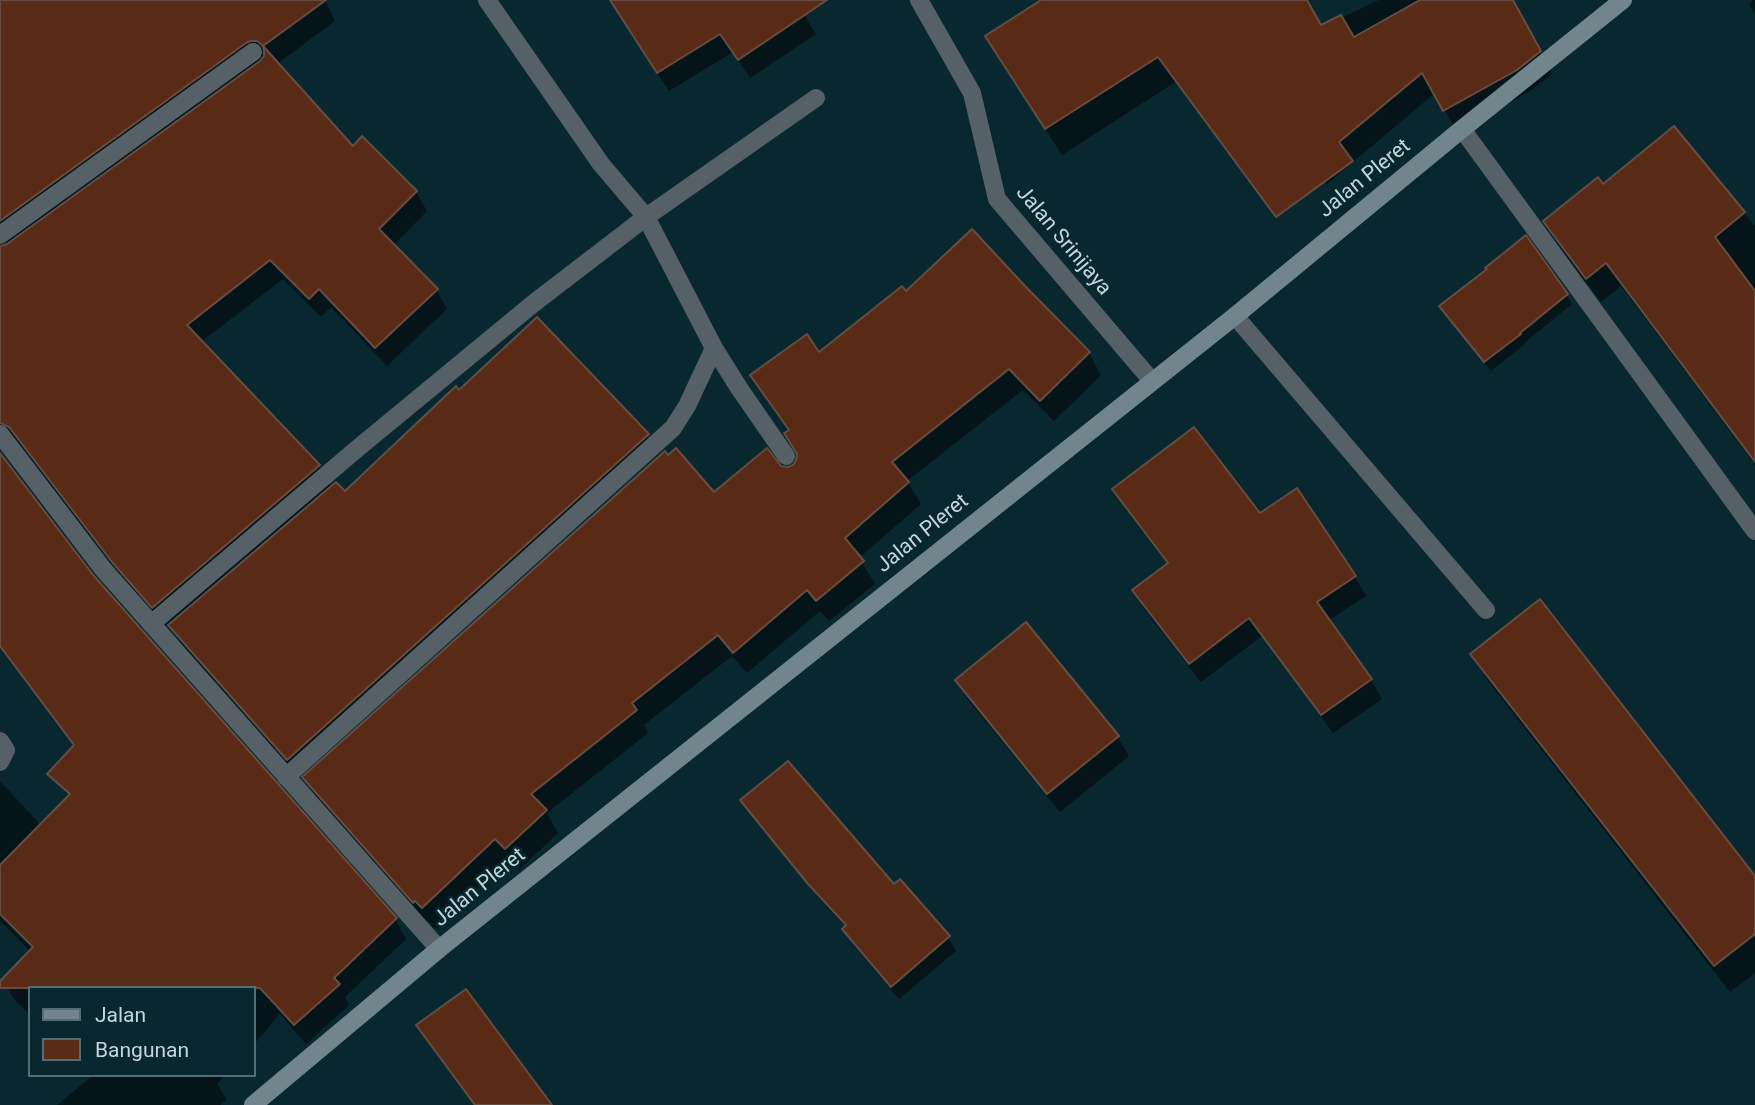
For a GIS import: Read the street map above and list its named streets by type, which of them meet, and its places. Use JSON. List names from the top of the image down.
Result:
{
  "streets": {
    "main road": ["Jalan Pleret"],
    "street": ["Jalan Srinijaya"]
  },
  "crossings": [
    ["Jalan Pleret", "Jalan Srinijaya"]
  ],
  "legend": ["Jalan", "Bangunan"]
}
